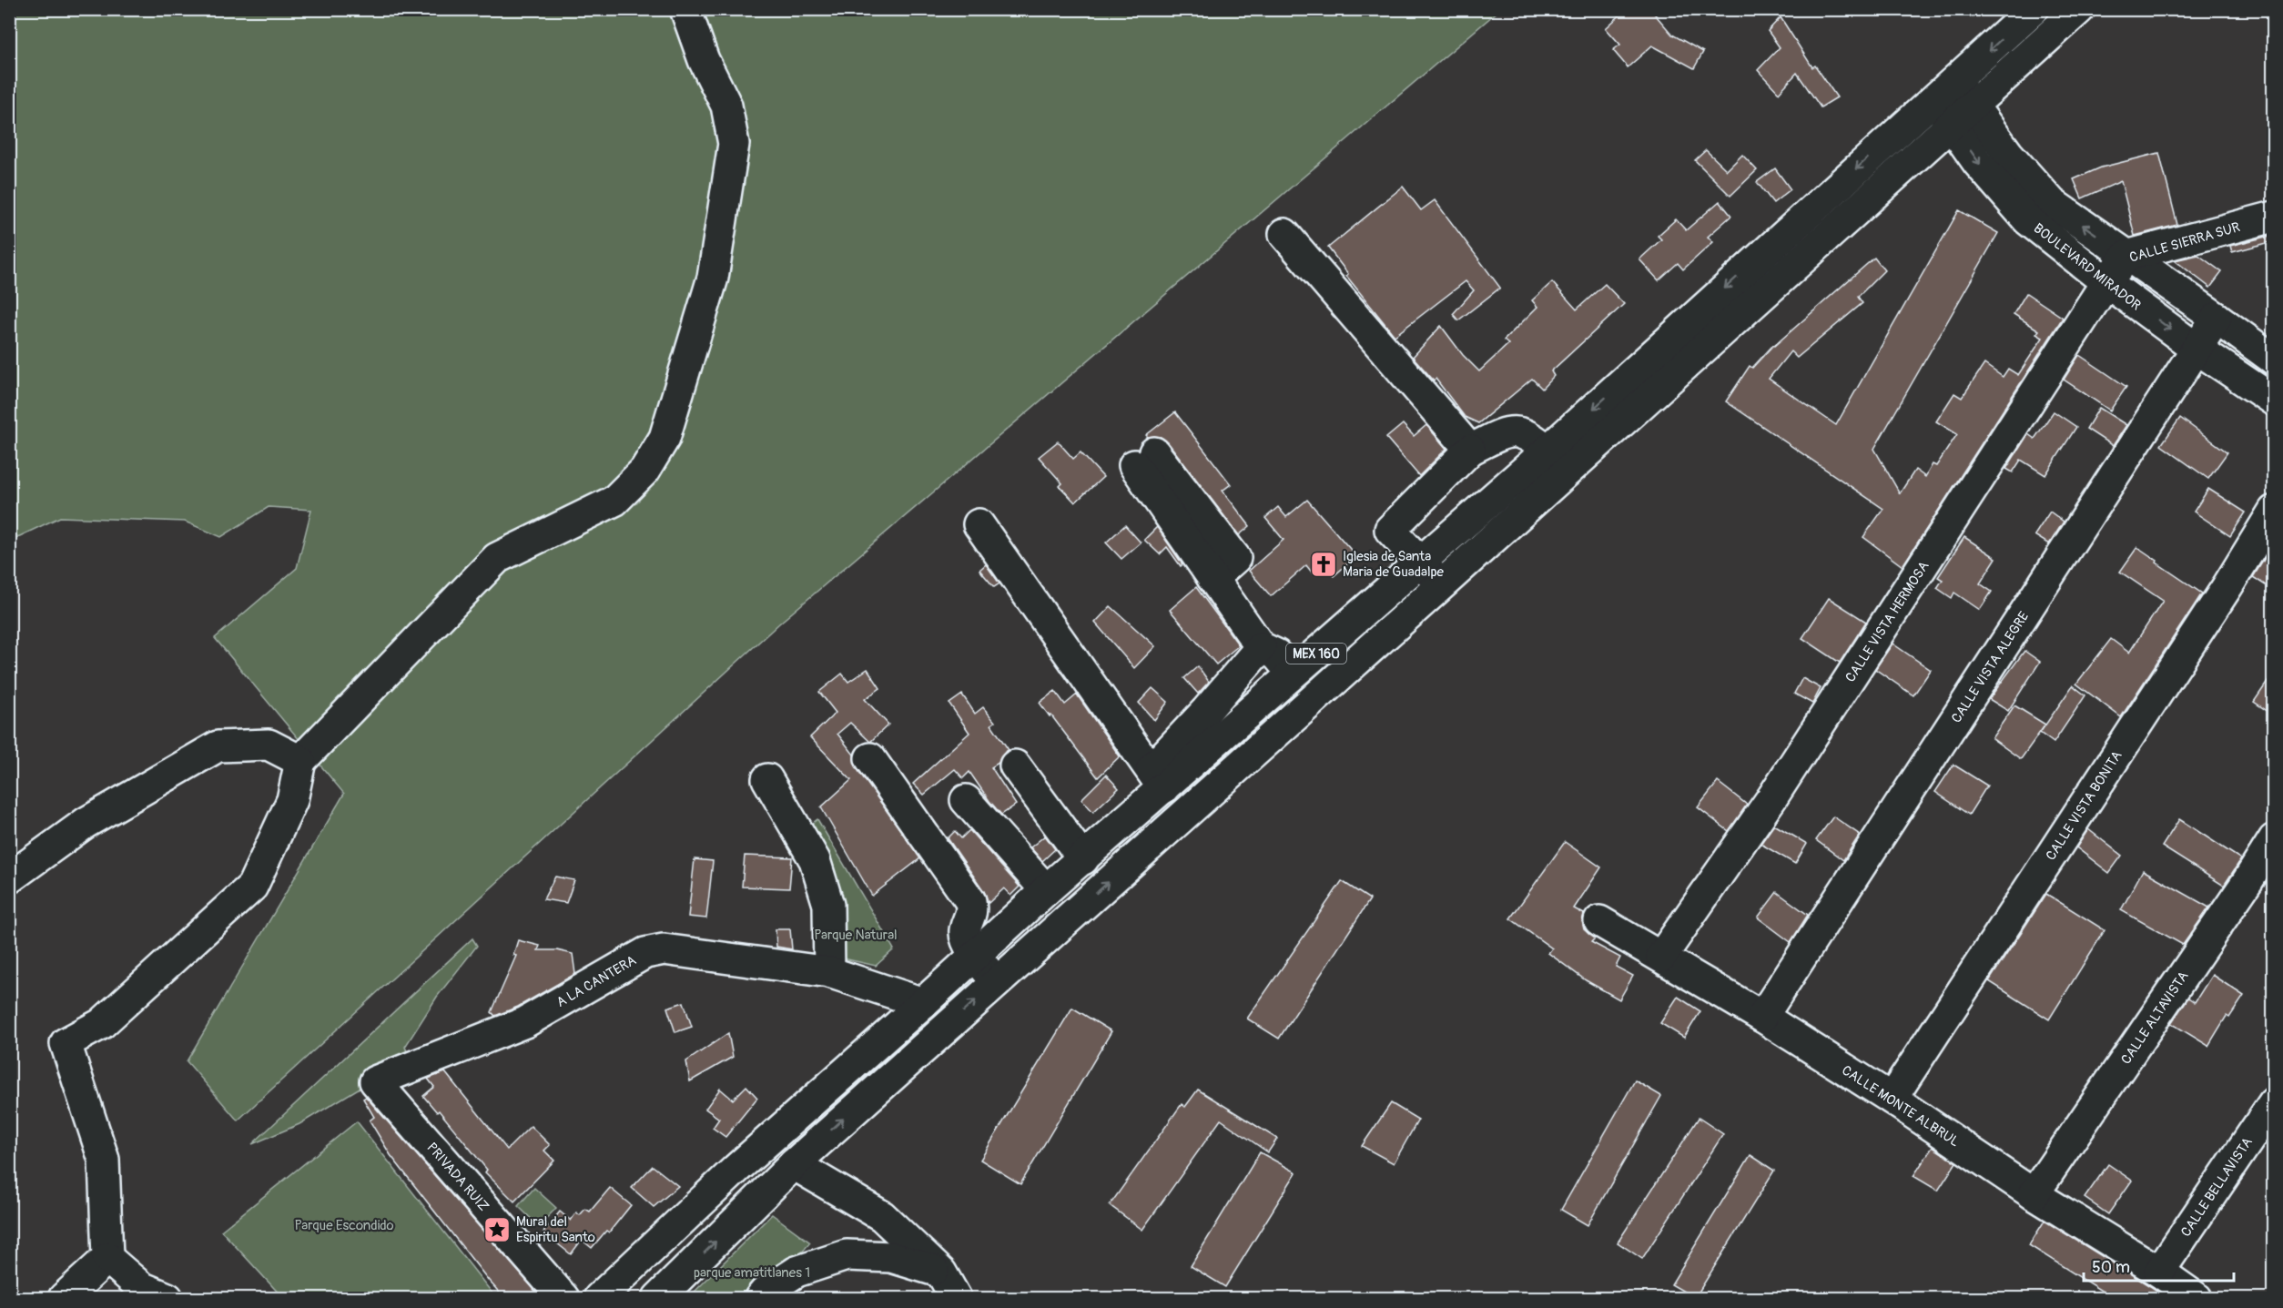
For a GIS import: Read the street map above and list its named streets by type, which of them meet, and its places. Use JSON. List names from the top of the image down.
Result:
{
  "streets": {
    "street": [
      "CALLE SIERRA SUR",
      "BOULEVARD MIRADOR",
      "CALLE VISTA HERMOSA",
      "MEX 160",
      "CALLE VISTA ALEGRE",
      "CALLE VISTA BONITA",
      "A LA CANTERA",
      "CALLE ALTAVISTA",
      "CALLE MONTE ALBRUL",
      "PRIVADA RUIZ",
      "CALLE BELLAVISTA"
    ]
  },
  "crossings": [
    ["CALLE SIERRA SUR", "BOULEVARD MIRADOR"],
    ["CALLE SIERRA SUR", "CALLE VISTA HERMOSA"],
    ["BOULEVARD MIRADOR", "CALLE VISTA HERMOSA"],
    ["BOULEVARD MIRADOR", "MEX 160"],
    ["BOULEVARD MIRADOR", "CALLE VISTA ALEGRE"],
    ["CALLE VISTA HERMOSA", "CALLE MONTE ALBRUL"],
    ["MEX 160", "A LA CANTERA"],
    ["CALLE VISTA ALEGRE", "CALLE MONTE ALBRUL"],
    ["CALLE VISTA BONITA", "CALLE MONTE ALBRUL"],
    ["A LA CANTERA", "PRIVADA RUIZ"],
    ["CALLE ALTAVISTA", "CALLE MONTE ALBRUL"],
    ["CALLE MONTE ALBRUL", "CALLE BELLAVISTA"]
  ],
  "parks": ["Parque Natural", "Parque Escondido", "parque amatitlanes 1"],
  "places": {
    "church": ["Iglesia de Santa Maria de Guadalpe"],
    "place": ["Mural del Espiritu Santo"]
  },
  "scale_bar": "50 m"
}
